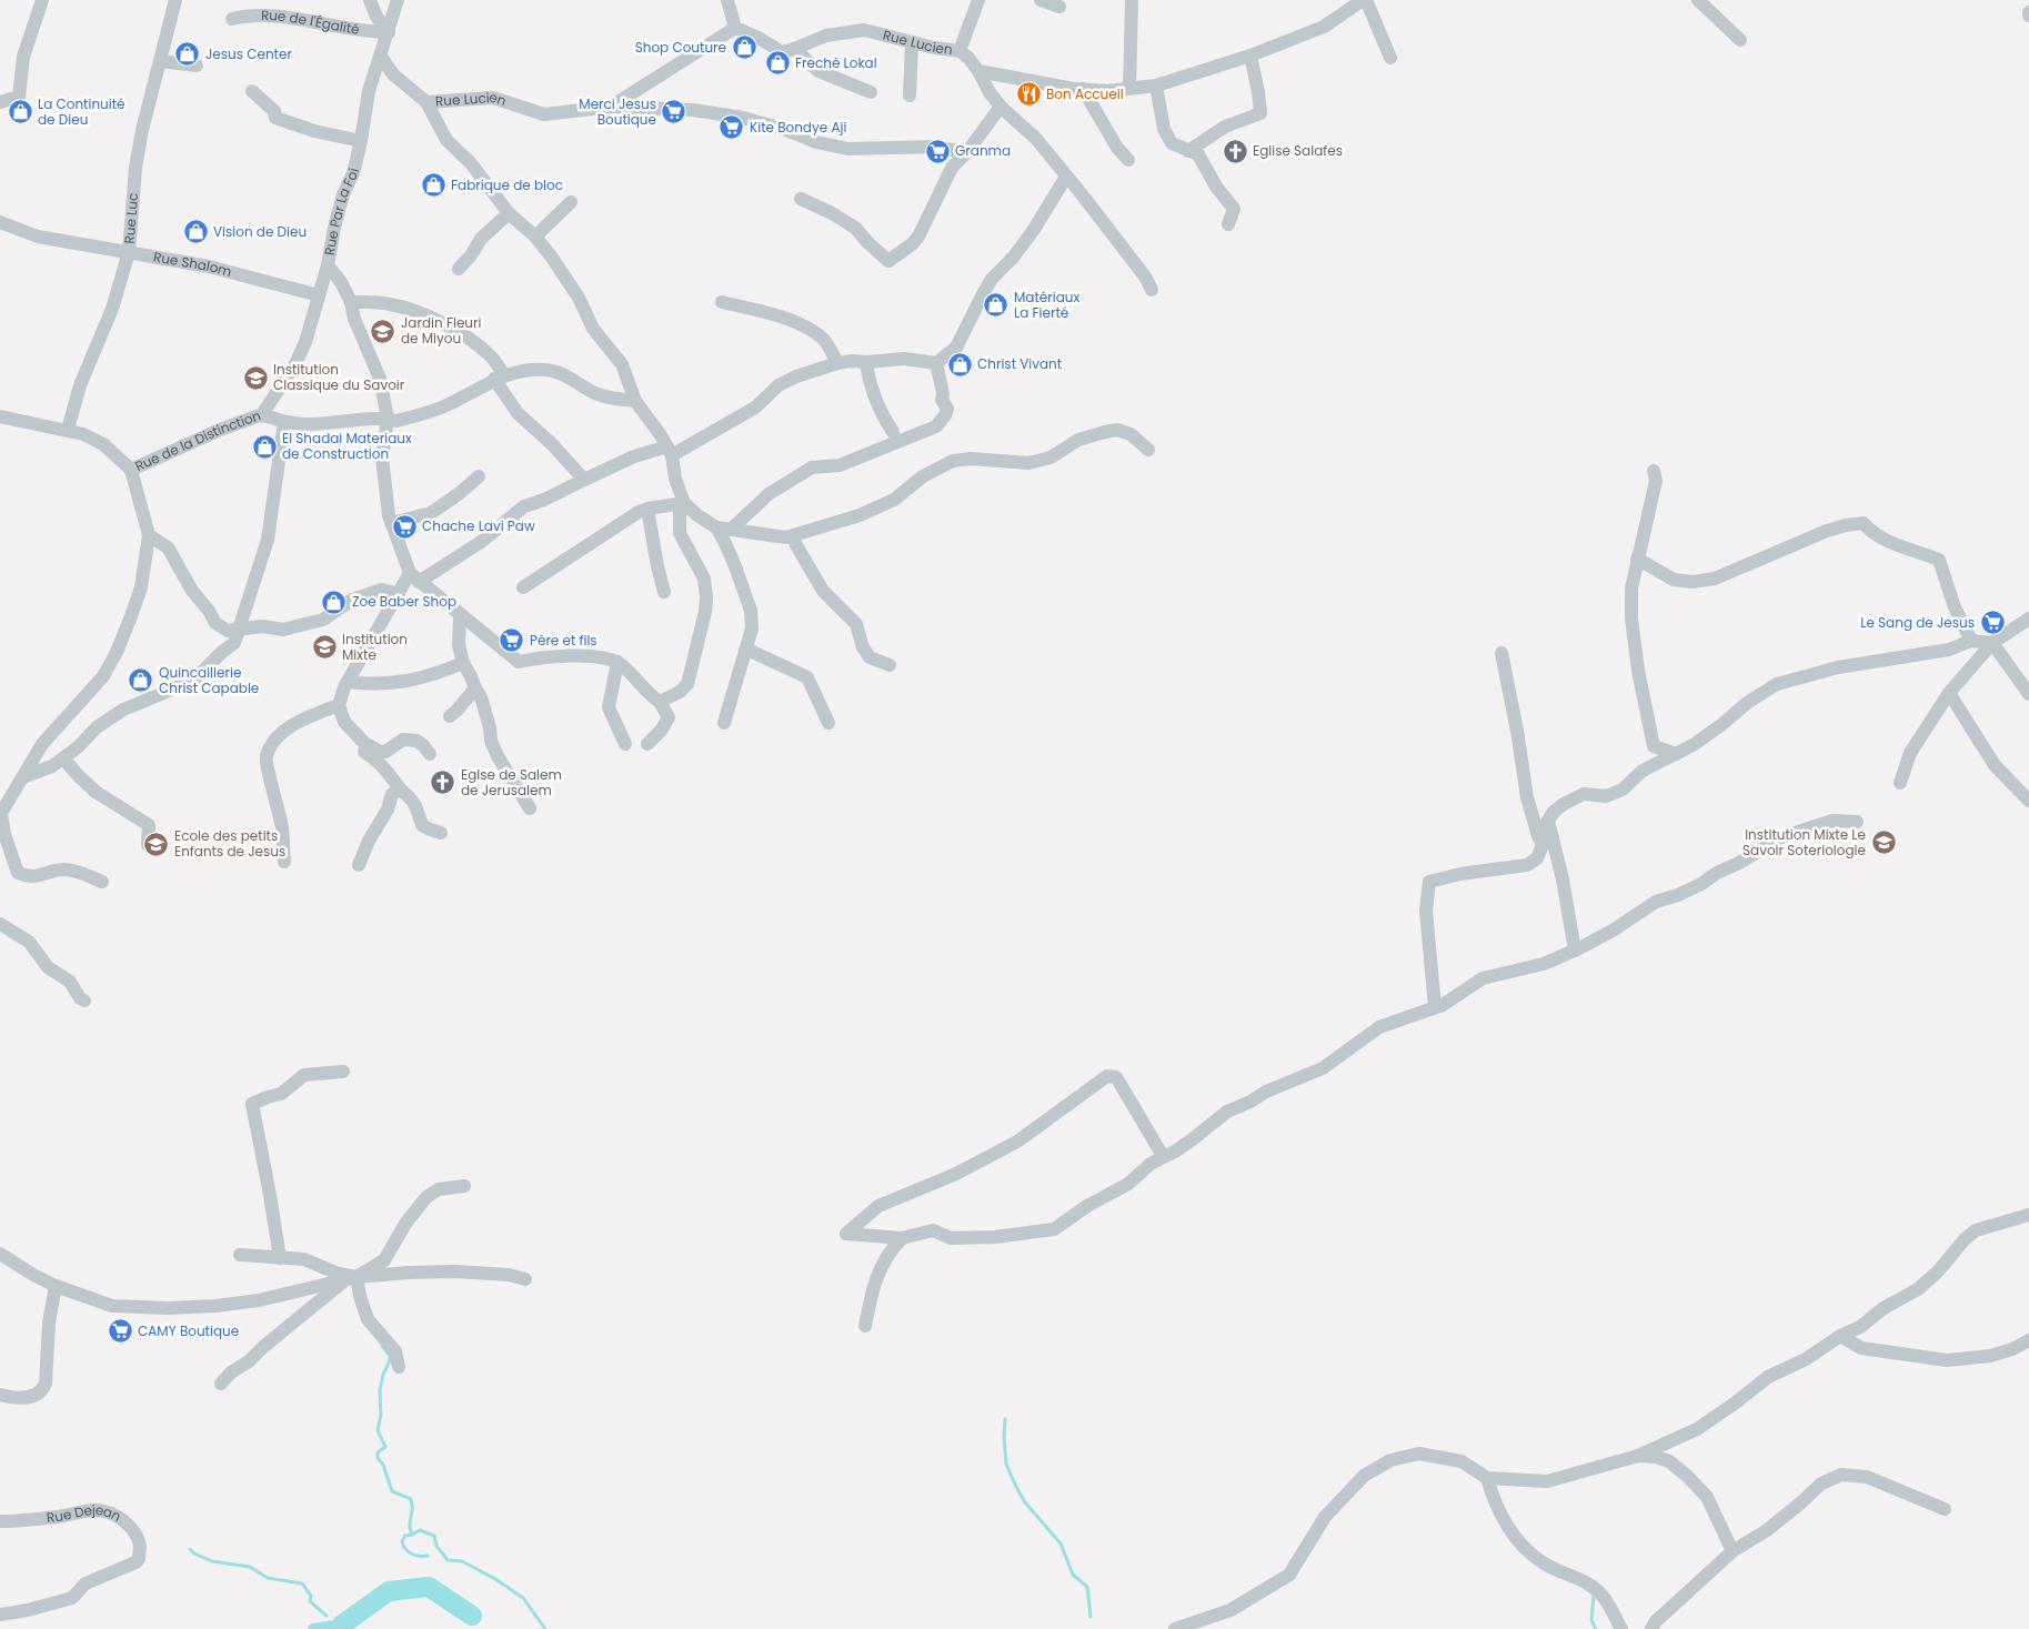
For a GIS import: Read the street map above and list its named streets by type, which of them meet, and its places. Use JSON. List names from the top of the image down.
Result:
{
  "streets": {
    "street": [
      "Rue de l'Égalité",
      "Rue Lucien",
      "Rue Par La Foi",
      "Rue Luc",
      "Rue Shalom",
      "Rue de la Distinction",
      "Rue Dejean"
    ]
  },
  "crossings": [
    ["Rue de l'Égalité", "Rue Par La Foi"],
    ["Rue Par La Foi", "Rue Shalom"],
    ["Rue Par La Foi", "Rue de la Distinction"],
    ["Rue Luc", "Rue Shalom"]
  ],
  "places": {
    "shop": [
      "Shop Couture",
      "Jesus Center",
      "Frechè Lokal",
      "La Continuité de Dieu",
      "Fabrique de bloc",
      "Vision de Dieu",
      "Matériaux La Fierté",
      "Christ Vivant",
      "El Shadai Materiaux de Construction",
      "Zoe Baber Shop",
      "Quincaillerie Christ Capable"
    ],
    "restaurant": ["Bon Accueil"],
    "supermarket": [
      "Merci Jesus Boutique",
      "Kite Bondye Aji",
      "Granma",
      "Chache Lavi Paw",
      "Le Sang de Jesus",
      "Père et fils",
      "CAMY Boutique"
    ],
    "church": ["Eglise Salafes", "Eglse de Salem de Jerusalem"],
    "school or university": [
      "Jardin Fleuri de Miyou",
      "Institution Classique du Savoir",
      "Institution Mixte",
      "Institution Mixte Le Savoir Soteriologie",
      "Ecole des petits Enfants de Jesus"
    ]
  }
}
